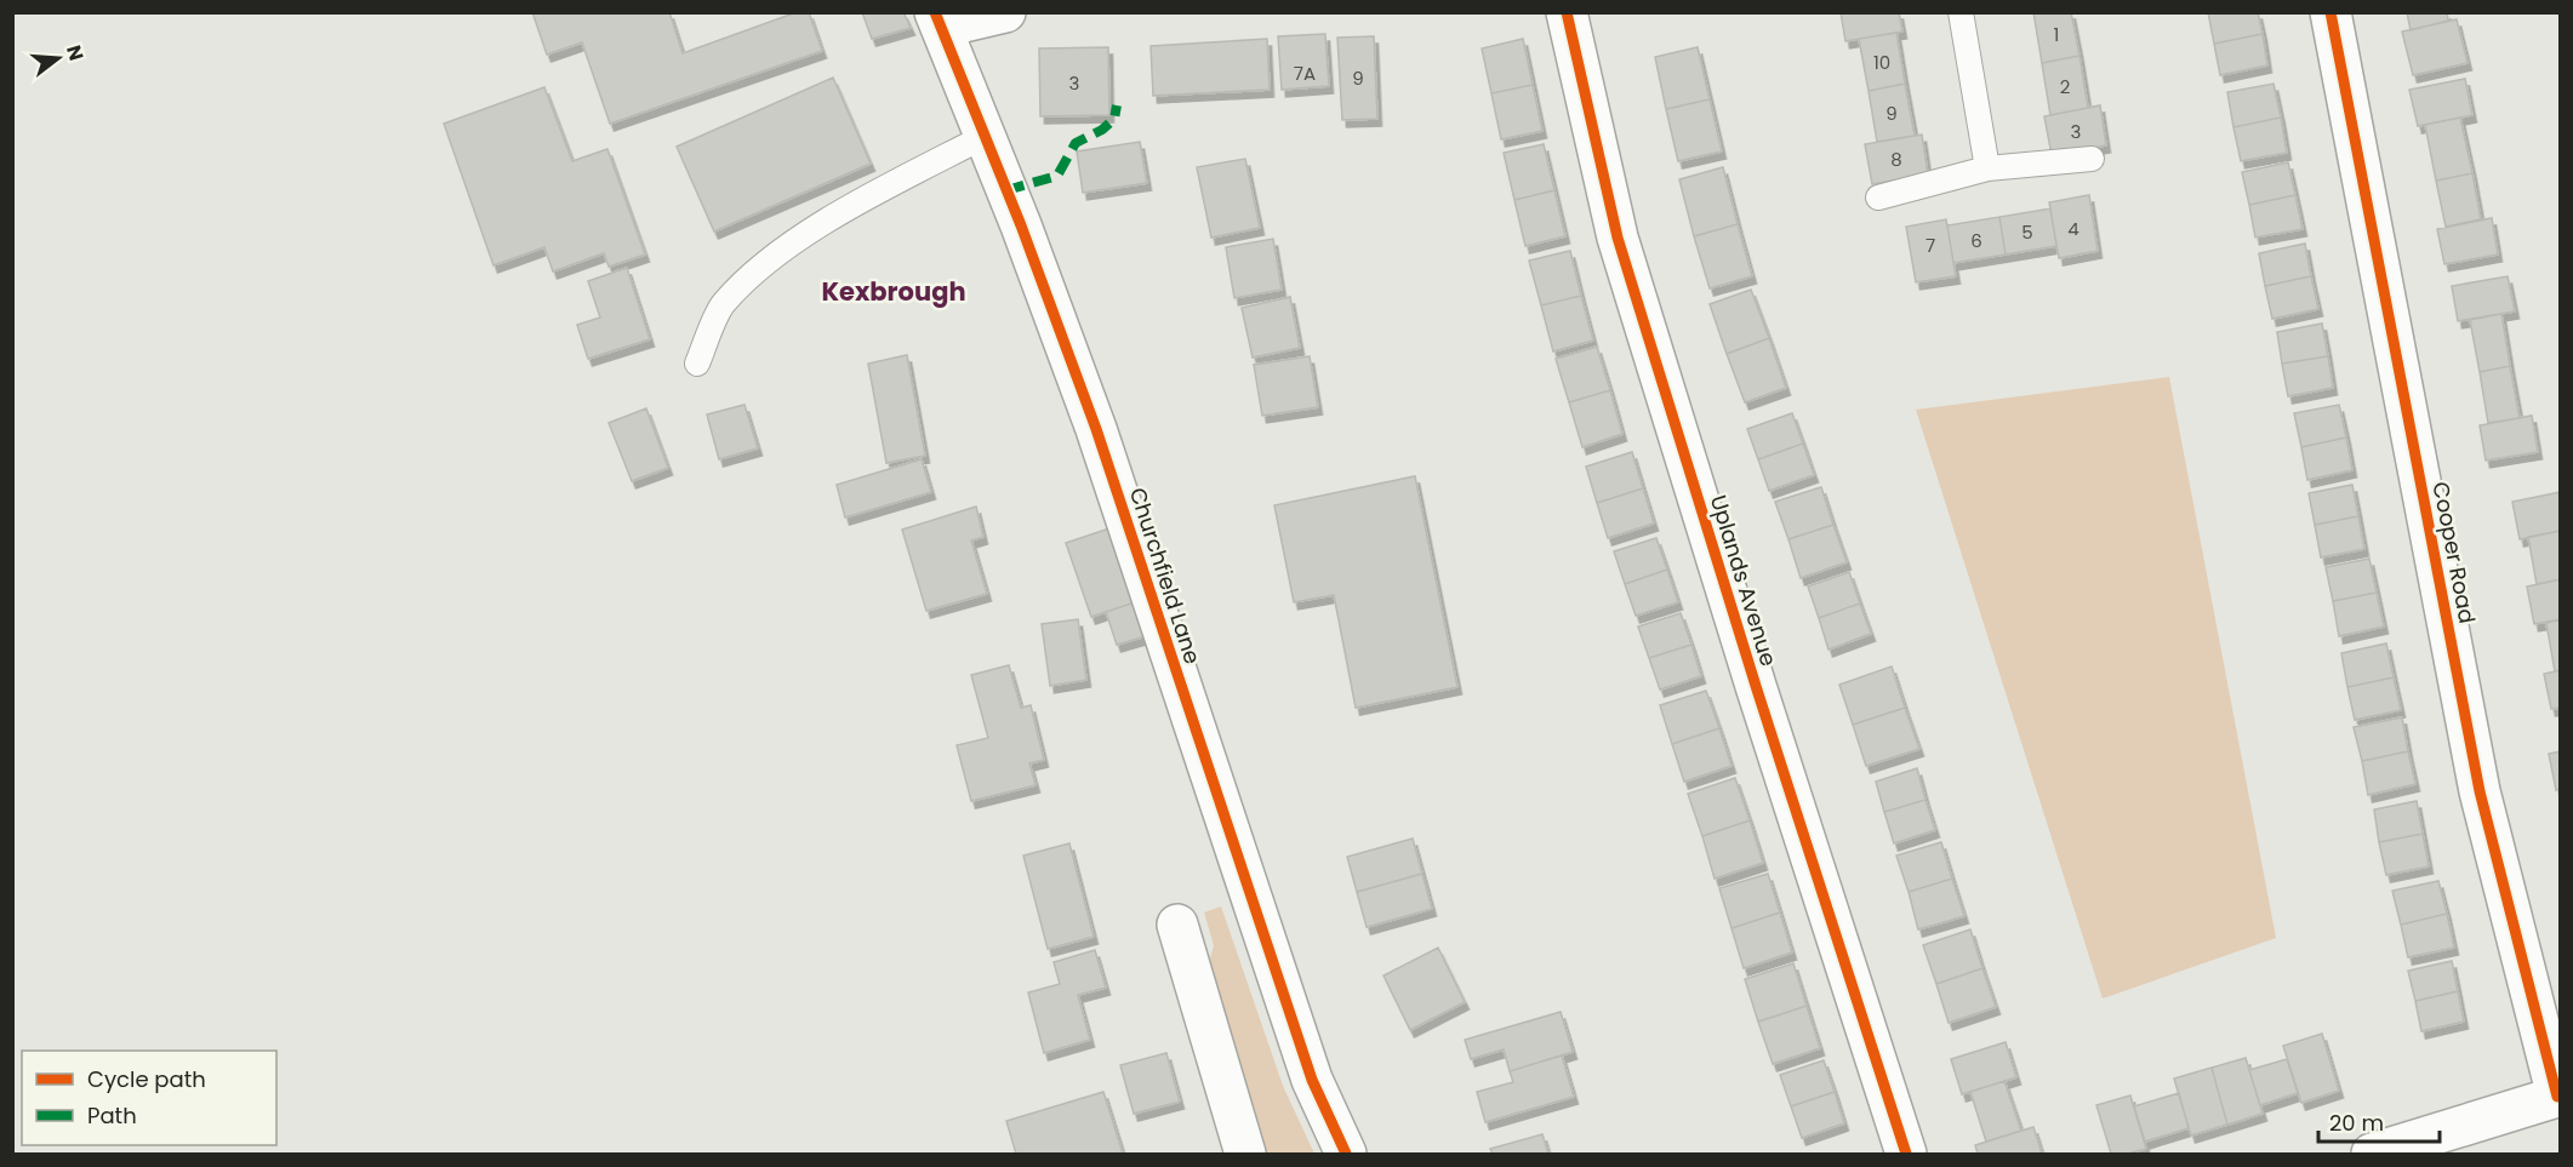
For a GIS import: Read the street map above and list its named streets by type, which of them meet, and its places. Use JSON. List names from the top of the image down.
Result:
{
  "streets": {
    "street": ["Cooper Road", "Churchfield Lane", "Uplands Avenue"]
  },
  "districts": ["Kexbrough"],
  "house_numbers": [
    "1",
    "10",
    "7A",
    "9",
    "3",
    "2",
    "9",
    "3",
    "8",
    "4",
    "5",
    "6",
    "7"
  ],
  "legend": ["Cycle path", "Path"],
  "scale_bar": "20 m",
  "north": "right"
}
